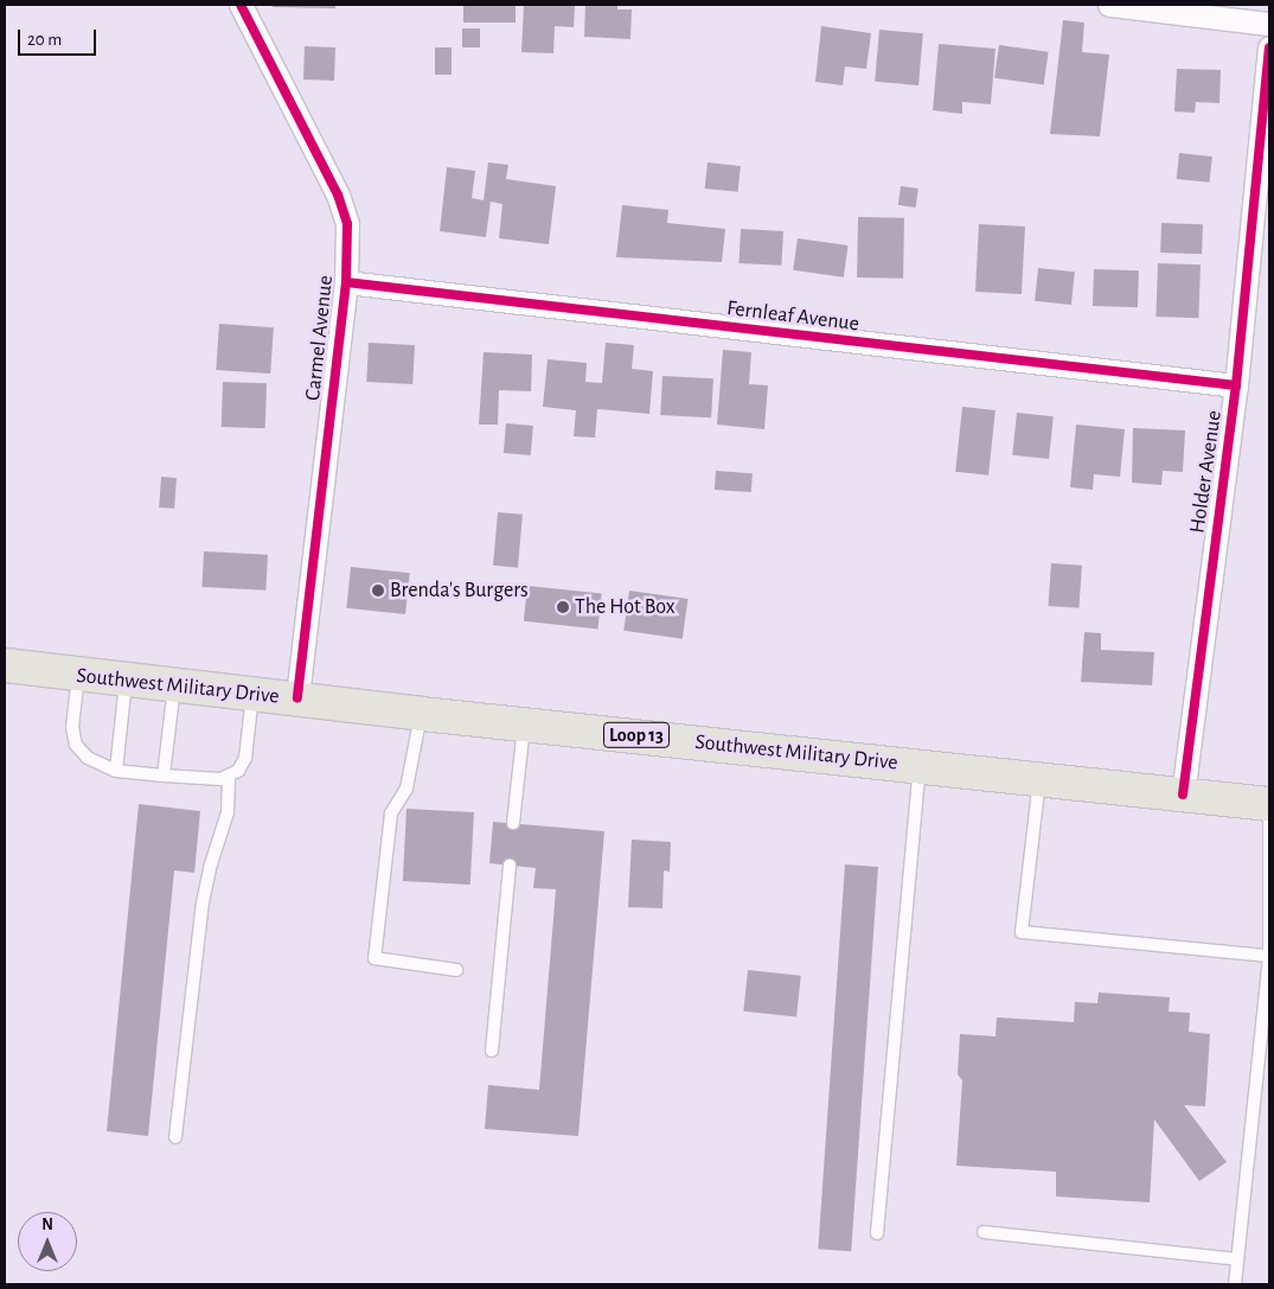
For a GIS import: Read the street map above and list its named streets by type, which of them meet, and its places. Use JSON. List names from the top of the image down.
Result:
{
  "streets": {
    "main road": ["Southwest Military Drive", "Loop 13"],
    "street": ["Fernleaf Avenue", "Carmel Avenue", "Holder Avenue"]
  },
  "crossings": [
    ["Fernleaf Avenue", "Carmel Avenue"],
    ["Fernleaf Avenue", "Holder Avenue"],
    ["Carmel Avenue", "Southwest Military Drive"],
    ["Holder Avenue", "Southwest Military Drive"]
  ],
  "places": ["Brenda's Burgers", "The Hot Box"],
  "scale_bar": "20 m",
  "north": "top"
}
